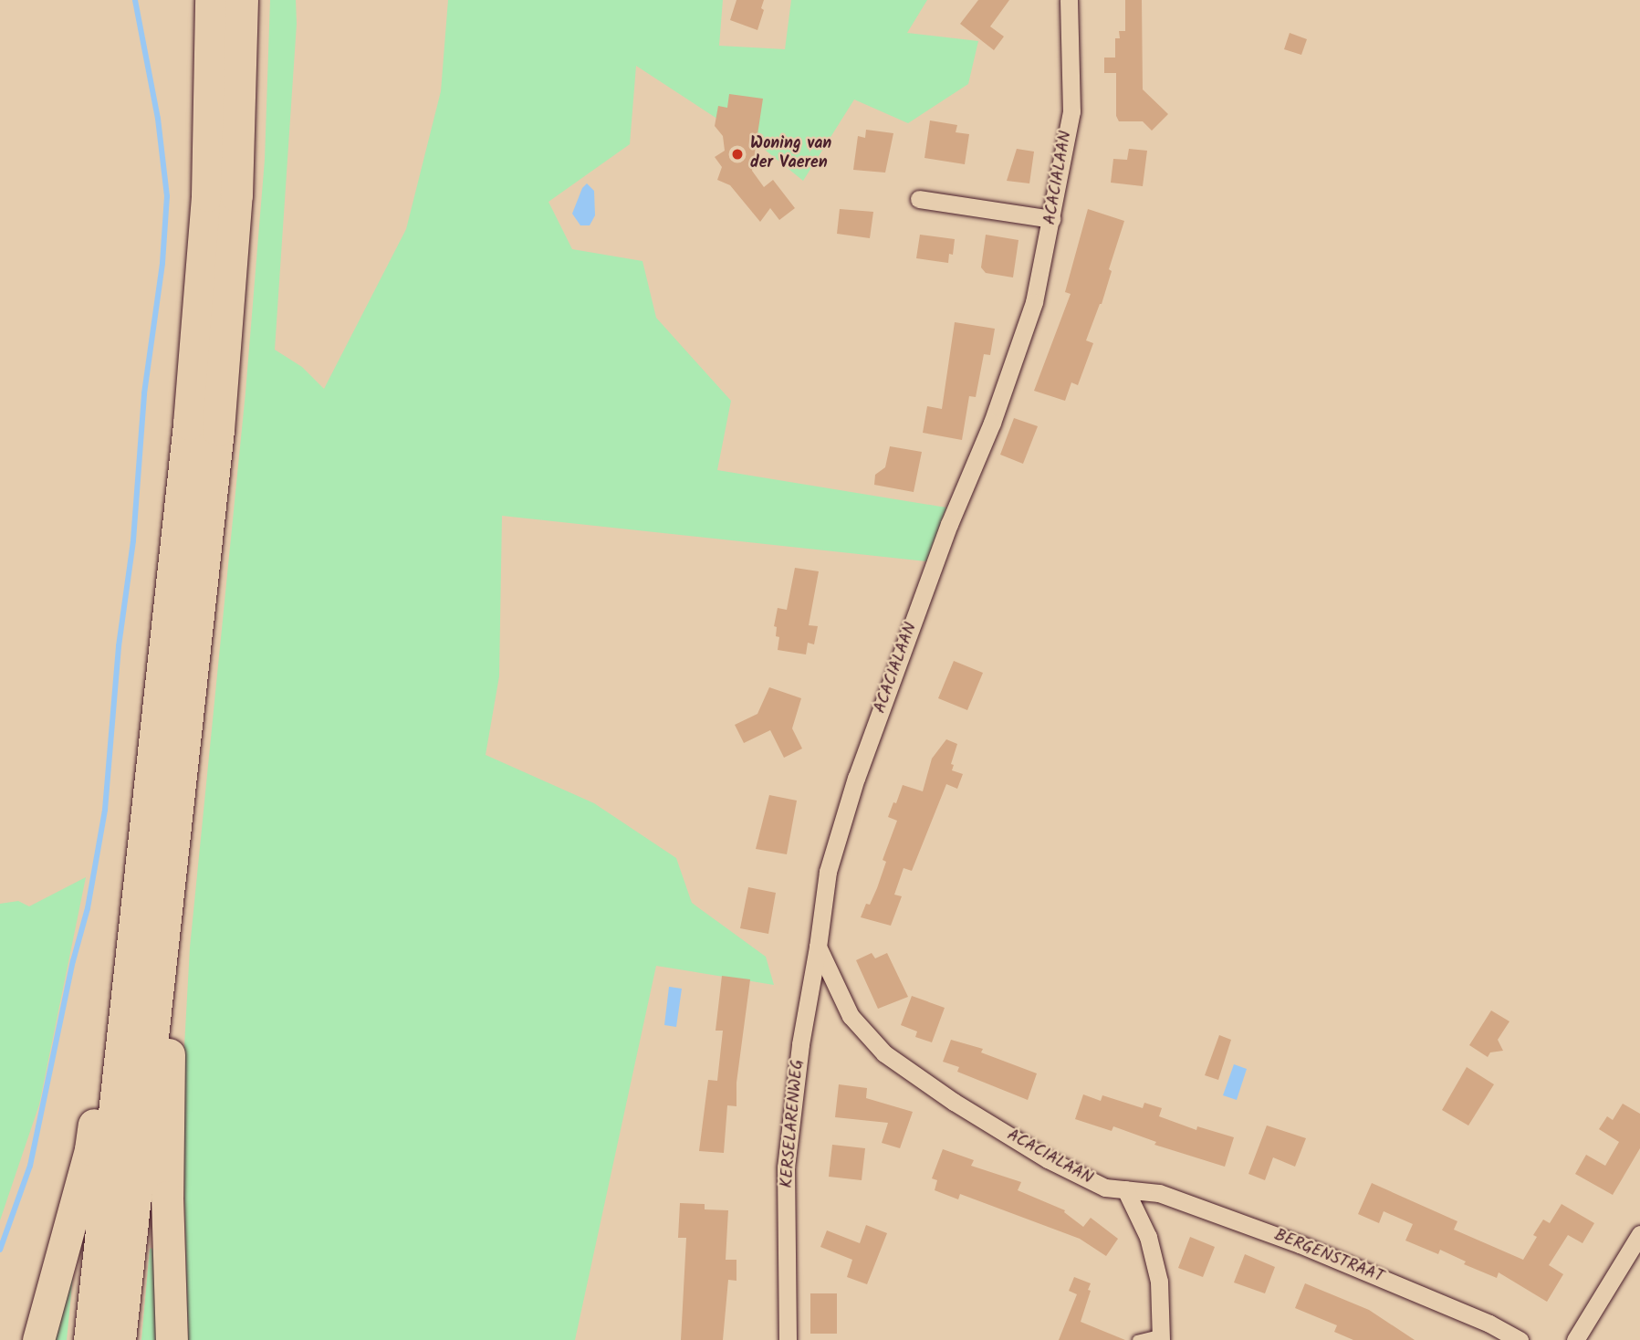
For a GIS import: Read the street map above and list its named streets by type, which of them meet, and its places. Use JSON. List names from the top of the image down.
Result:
{
  "streets": {
    "street": ["ACACIALAAN", "KERSELARENWEG", "BERGENSTRAAT"]
  },
  "crossings": [
    ["ACACIALAAN", "KERSELARENWEG"],
    ["ACACIALAAN", "BERGENSTRAAT"]
  ],
  "places": ["Woning van der Vaeren"]
}
